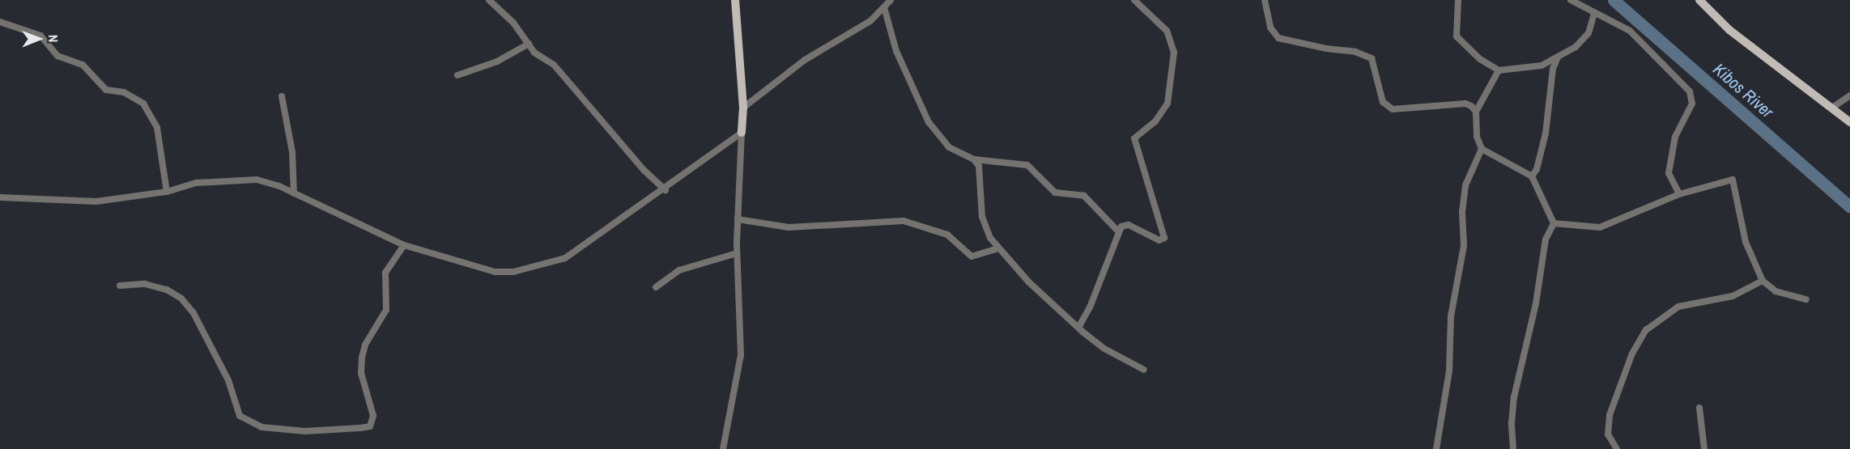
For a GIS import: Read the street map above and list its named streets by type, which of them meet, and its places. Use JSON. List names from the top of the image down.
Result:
{
  "water": ["Kibos River"],
  "north": "right"
}
